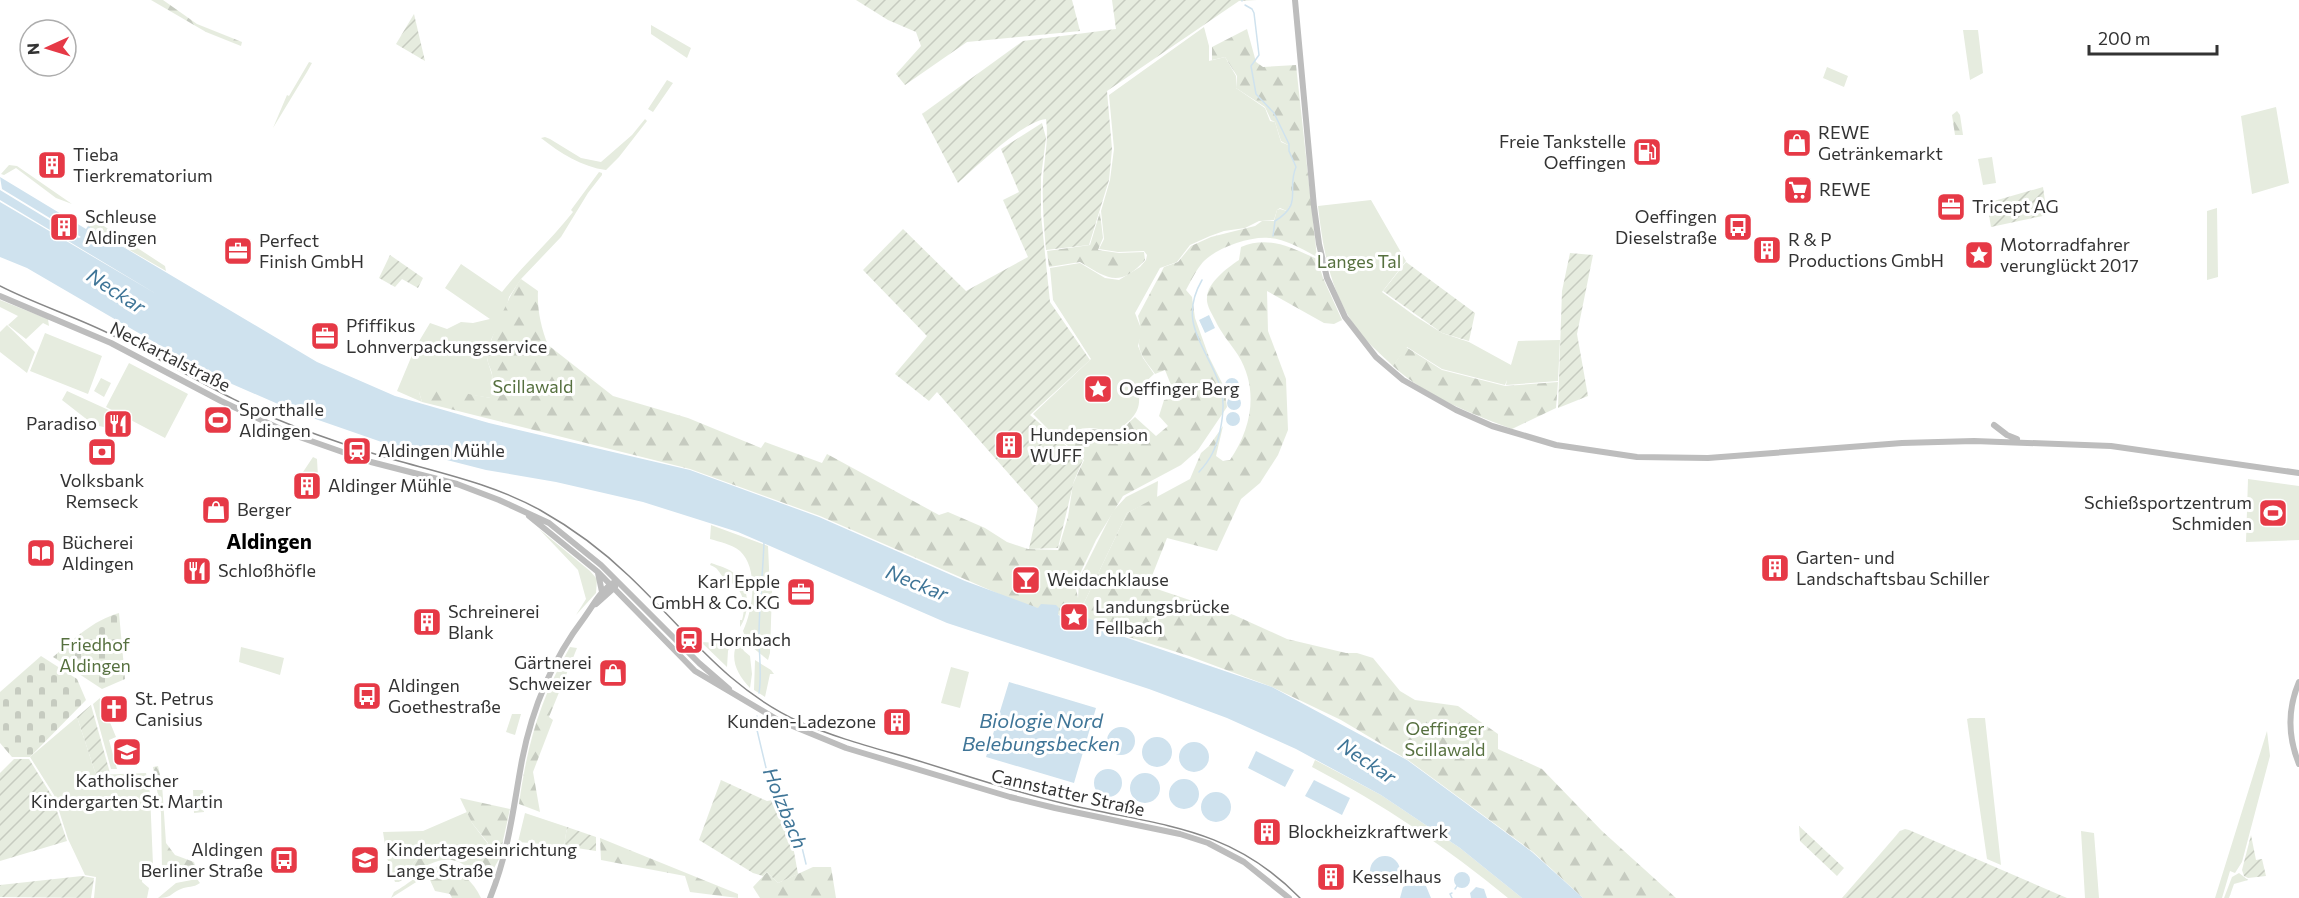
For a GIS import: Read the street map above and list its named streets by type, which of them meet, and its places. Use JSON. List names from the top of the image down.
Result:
{
  "streets": {
    "main road": ["Neckartalstraße", "Cannstatter Straße"]
  },
  "crossings": [
    ["Neckartalstraße", "Cannstatter Straße"]
  ],
  "districts": ["Aldingen"],
  "water": ["Neckar", "Biologie Nord Belebungsbecken", "Holzbach"],
  "parks": [
    "Langes Tal",
    "Scillawald",
    "Friedhof Aldingen",
    "Oeffinger Scillawald"
  ],
  "places": {
    "shop": ["REWE Getränkemarkt", "Berger", "Gärtnerei Schweizer"],
    "fuel station": ["Freie Tankstelle Oeffingen"],
    "building": [
      "Tieba Tierkrematorium",
      "Schleuse Aldingen",
      "R & P Productions GmbH",
      "Hundepension WUFF",
      "Aldinger Mühle",
      "Garten- und Landschaftsbau Schiller",
      "Schreinerei Blank",
      "Kunden-Ladezone",
      "Blockheizkraftwerk",
      "Kesselhaus"
    ],
    "supermarket": ["REWE"],
    "office": [
      "Tricept AG",
      "Perfect Finish GmbH",
      "Pfiffikus Lohnverpackungsservice",
      "Karl Epple GmbH & Co. KG"
    ],
    "bus stop": ["Oeffingen Dieselstraße", "Aldingen Goethestraße", "Aldingen Berliner Straße"],
    "place": ["Motorradfahrer verunglückt 2017", "Oeffinger Berg", "Landungsbrücke Fellbach"],
    "sports": ["Sporthalle Aldingen", "Schießsportzentrum Schmiden"],
    "restaurant": ["Paradiso", "Schloßhöfle"],
    "station": ["Aldingen Mühle", "Hornbach"],
    "bank": ["Volksbank Remseck"],
    "library": ["Bücherei Aldingen"],
    "bar": ["Weidachklause"],
    "church": ["St. Petrus Canisius"],
    "school or university": ["Katholischer Kindergarten St. Martin", "Kindertageseinrichtung Lange Straße"]
  },
  "scale_bar": "200 m",
  "north": "left"
}
